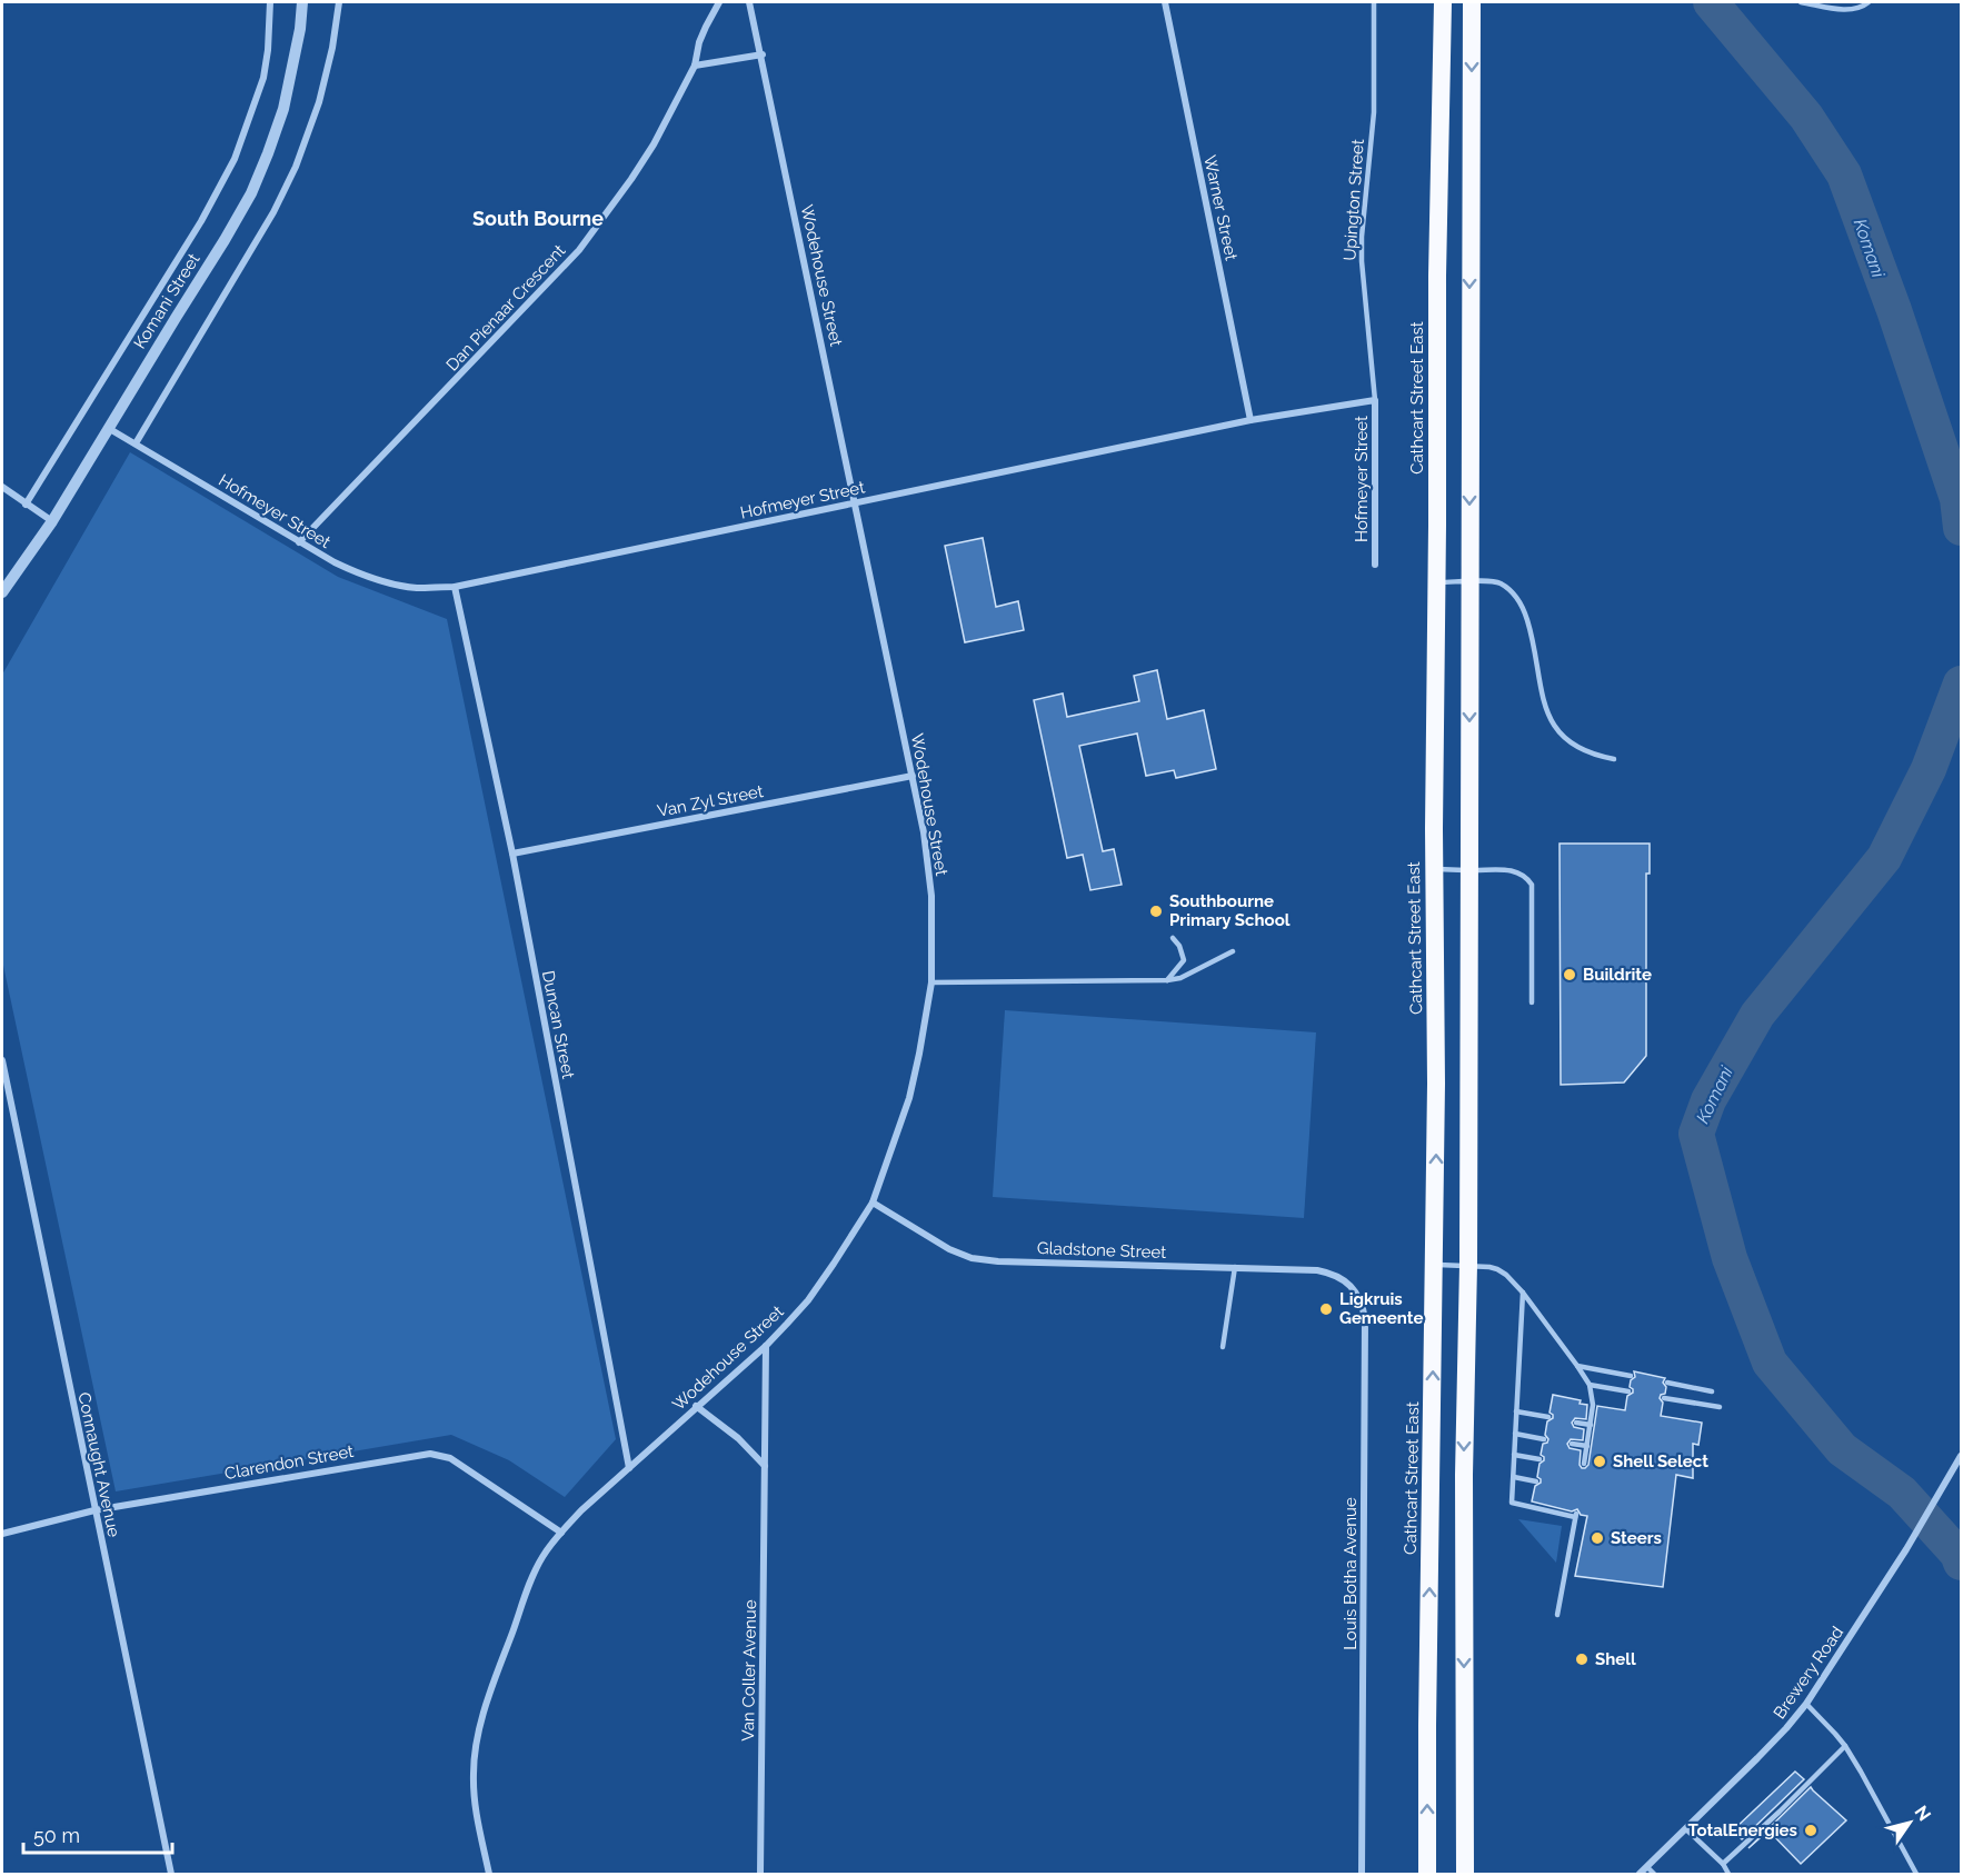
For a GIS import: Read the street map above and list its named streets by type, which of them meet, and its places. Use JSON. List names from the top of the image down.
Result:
{
  "streets": {
    "highway": ["Cathcart Street East"],
    "street": [
      "Warner Street",
      "Wodehouse Street",
      "Komani Street",
      "Dan Pienaar Crescent",
      "Hofmeyer Street",
      "Van Zyl Street",
      "Duncan Street",
      "Gladstone Street",
      "Clarendon Street",
      "Connaught Avenue",
      "Louis Botha Avenue",
      "Van Coller Avenue",
      "Brewery Road"
    ],
    "lane": ["Upington Street"]
  },
  "crossings": [
    ["Upington Street", "Hofmeyer Street"],
    ["Warner Street", "Hofmeyer Street"],
    ["Wodehouse Street", "Hofmeyer Street"],
    ["Wodehouse Street", "Van Zyl Street"],
    ["Wodehouse Street", "Duncan Street"],
    ["Wodehouse Street", "Gladstone Street"],
    ["Wodehouse Street", "Clarendon Street"],
    ["Wodehouse Street", "Van Coller Avenue"],
    ["Komani Street", "Hofmeyer Street"],
    ["Dan Pienaar Crescent", "Hofmeyer Street"],
    ["Hofmeyer Street", "Duncan Street"],
    ["Van Zyl Street", "Duncan Street"],
    ["Gladstone Street", "Louis Botha Avenue"],
    ["Clarendon Street", "Connaught Avenue"]
  ],
  "districts": ["South Bourne"],
  "water": ["Komani"],
  "places": [
    "Southbourne Primary School",
    "Buildrite",
    "Ligkruis Gemeente",
    "Shell Select",
    "Steers",
    "Shell",
    "TotalEnergies"
  ],
  "scale_bar": "50 m",
  "north": "top right"
}
